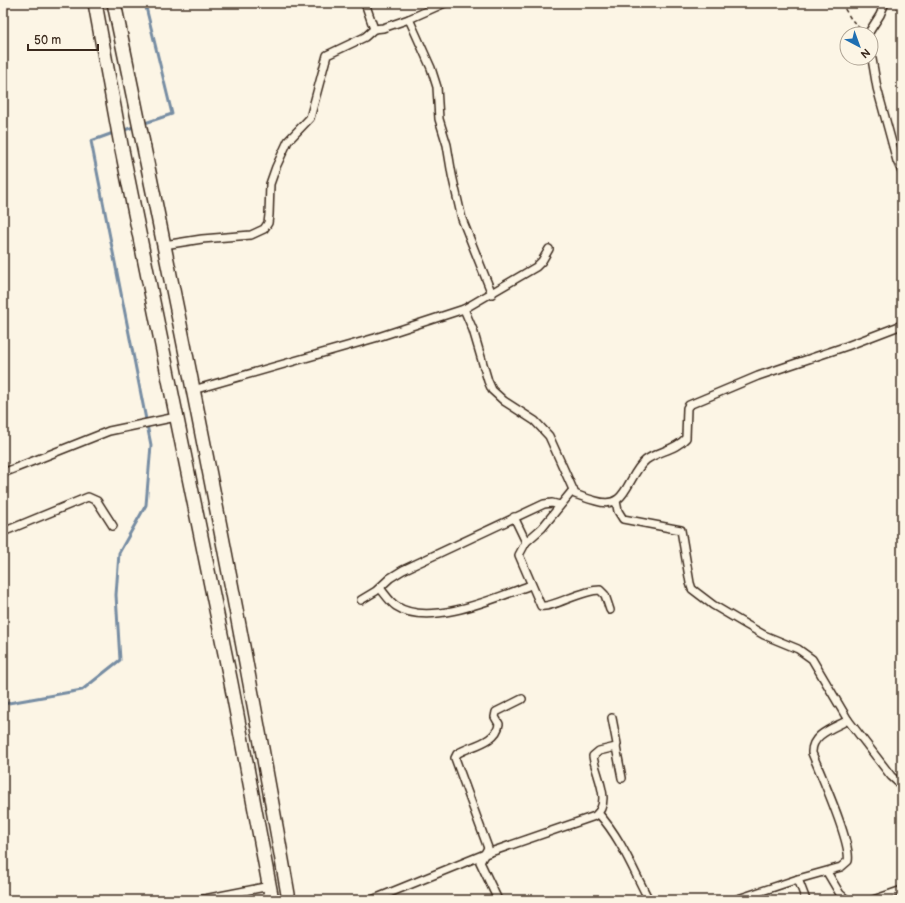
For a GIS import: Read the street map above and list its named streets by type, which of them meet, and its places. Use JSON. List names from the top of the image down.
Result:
{
  "scale_bar": "50 m",
  "north": "bottom right"
}
